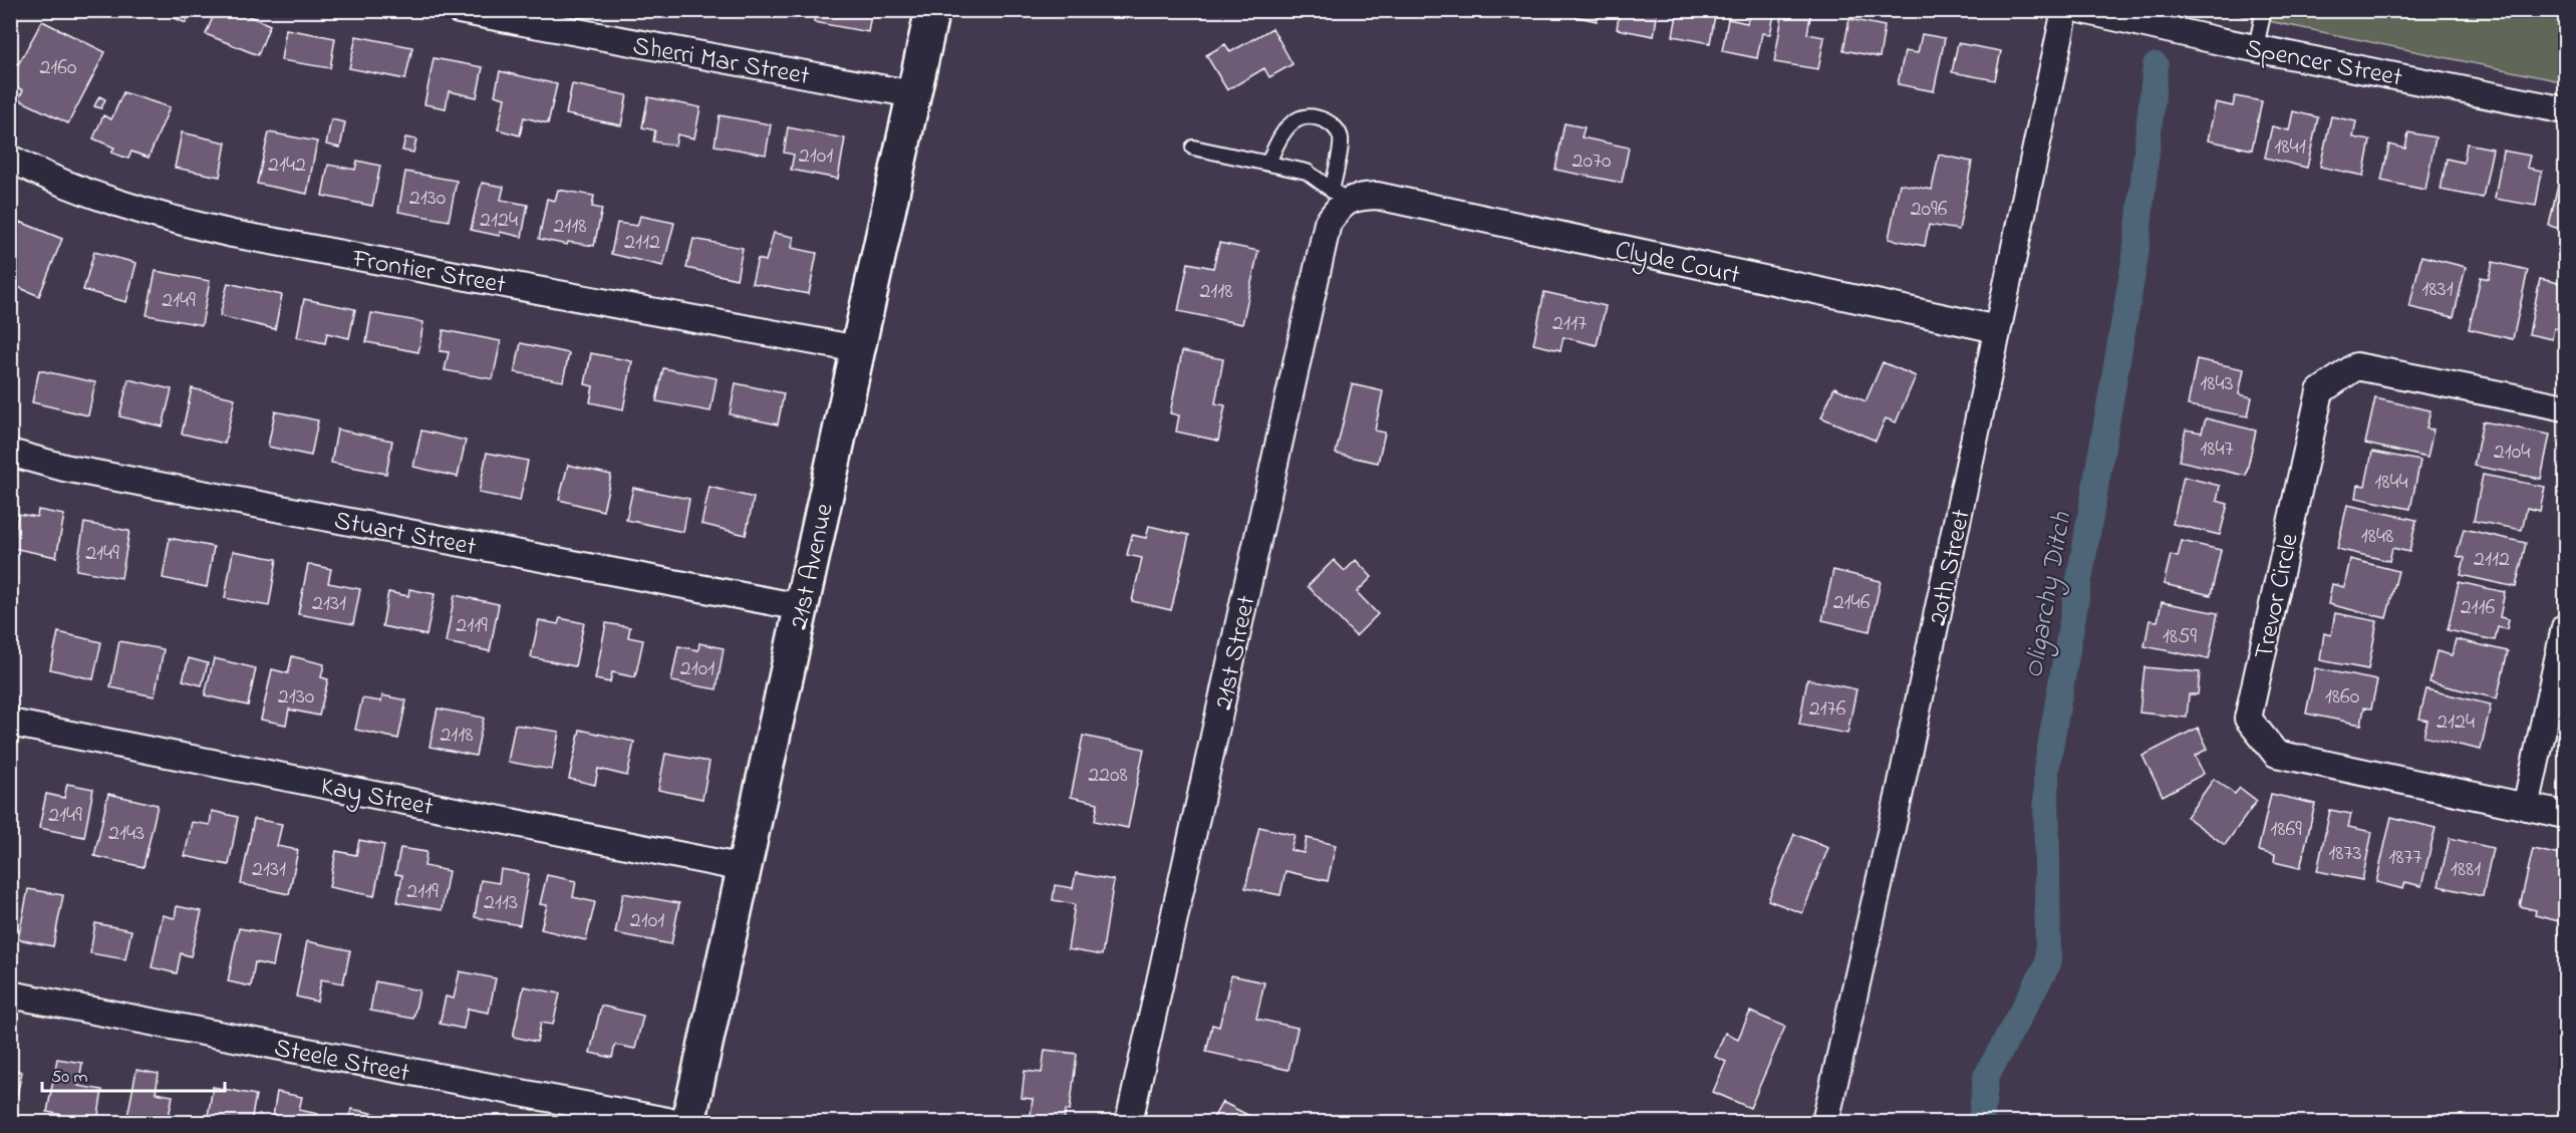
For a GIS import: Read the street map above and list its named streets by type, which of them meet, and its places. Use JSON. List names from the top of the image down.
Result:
{
  "streets": {
    "street": [
      "Sherri Mar Street",
      "Spencer Street",
      "Clyde Court",
      "Frontier Street",
      "Stuart Street",
      "21st Avenue",
      "20th Street",
      "Trevor Circle",
      "21st Street",
      "Kay Street",
      "Steele Street"
    ]
  },
  "crossings": [
    ["Sherri Mar Street", "21st Avenue"],
    ["Clyde Court", "20th Street"],
    ["Clyde Court", "21st Street"],
    ["Frontier Street", "21st Avenue"],
    ["Stuart Street", "21st Avenue"],
    ["21st Avenue", "Kay Street"]
  ],
  "water": ["Oligarchy Ditch"],
  "house_numbers": [
    "2160",
    "1841",
    "2101",
    "2070",
    "2142",
    "2130",
    "2096",
    "2124",
    "2118",
    "2112",
    "1831",
    "2118",
    "2149",
    "2117",
    "1843",
    "1847",
    "2104",
    "1844",
    "1848",
    "2149",
    "2112",
    "2146",
    "2131",
    "2116",
    "2119",
    "1859",
    "2101",
    "2130",
    "1860",
    "2176",
    "2124",
    "2118",
    "2208",
    "2149",
    "1869",
    "2143",
    "1873",
    "1877",
    "2131",
    "1881",
    "2119",
    "2113",
    "2101"
  ],
  "scale_bar": "50 m"
}
